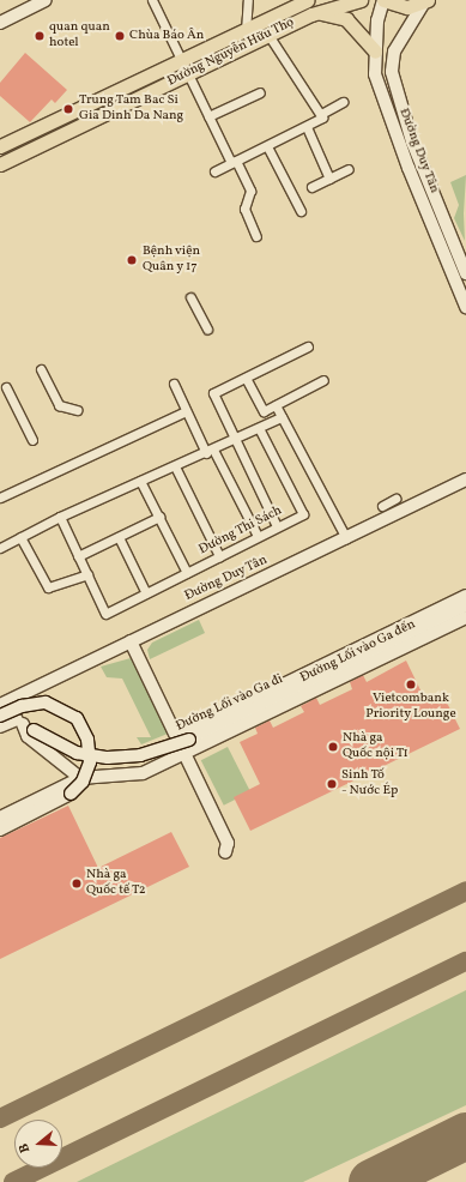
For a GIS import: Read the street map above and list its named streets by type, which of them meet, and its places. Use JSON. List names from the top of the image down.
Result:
{
  "streets": {
    "main road": ["Đường Nguyễn Hữu Thọ"],
    "street": [
      "Đường Duy Tân",
      "Đường Thi Sách",
      "Đường Lối vào Ga đến",
      "Đường Lối vào Ga đi"
    ]
  },
  "places": [
    "quan quan hotel",
    "Chùa Báo Ân",
    "Trung Tam Bac Si Gia Dinh Da Nang",
    "Bệnh viện Quân y 17",
    "Vietcombank Priority Lounge",
    "Nhà ga Quốc nội T1",
    "Sinh Tố - Nước Ép",
    "Nhà ga Quốc tế T2"
  ],
  "north": "left"
}
